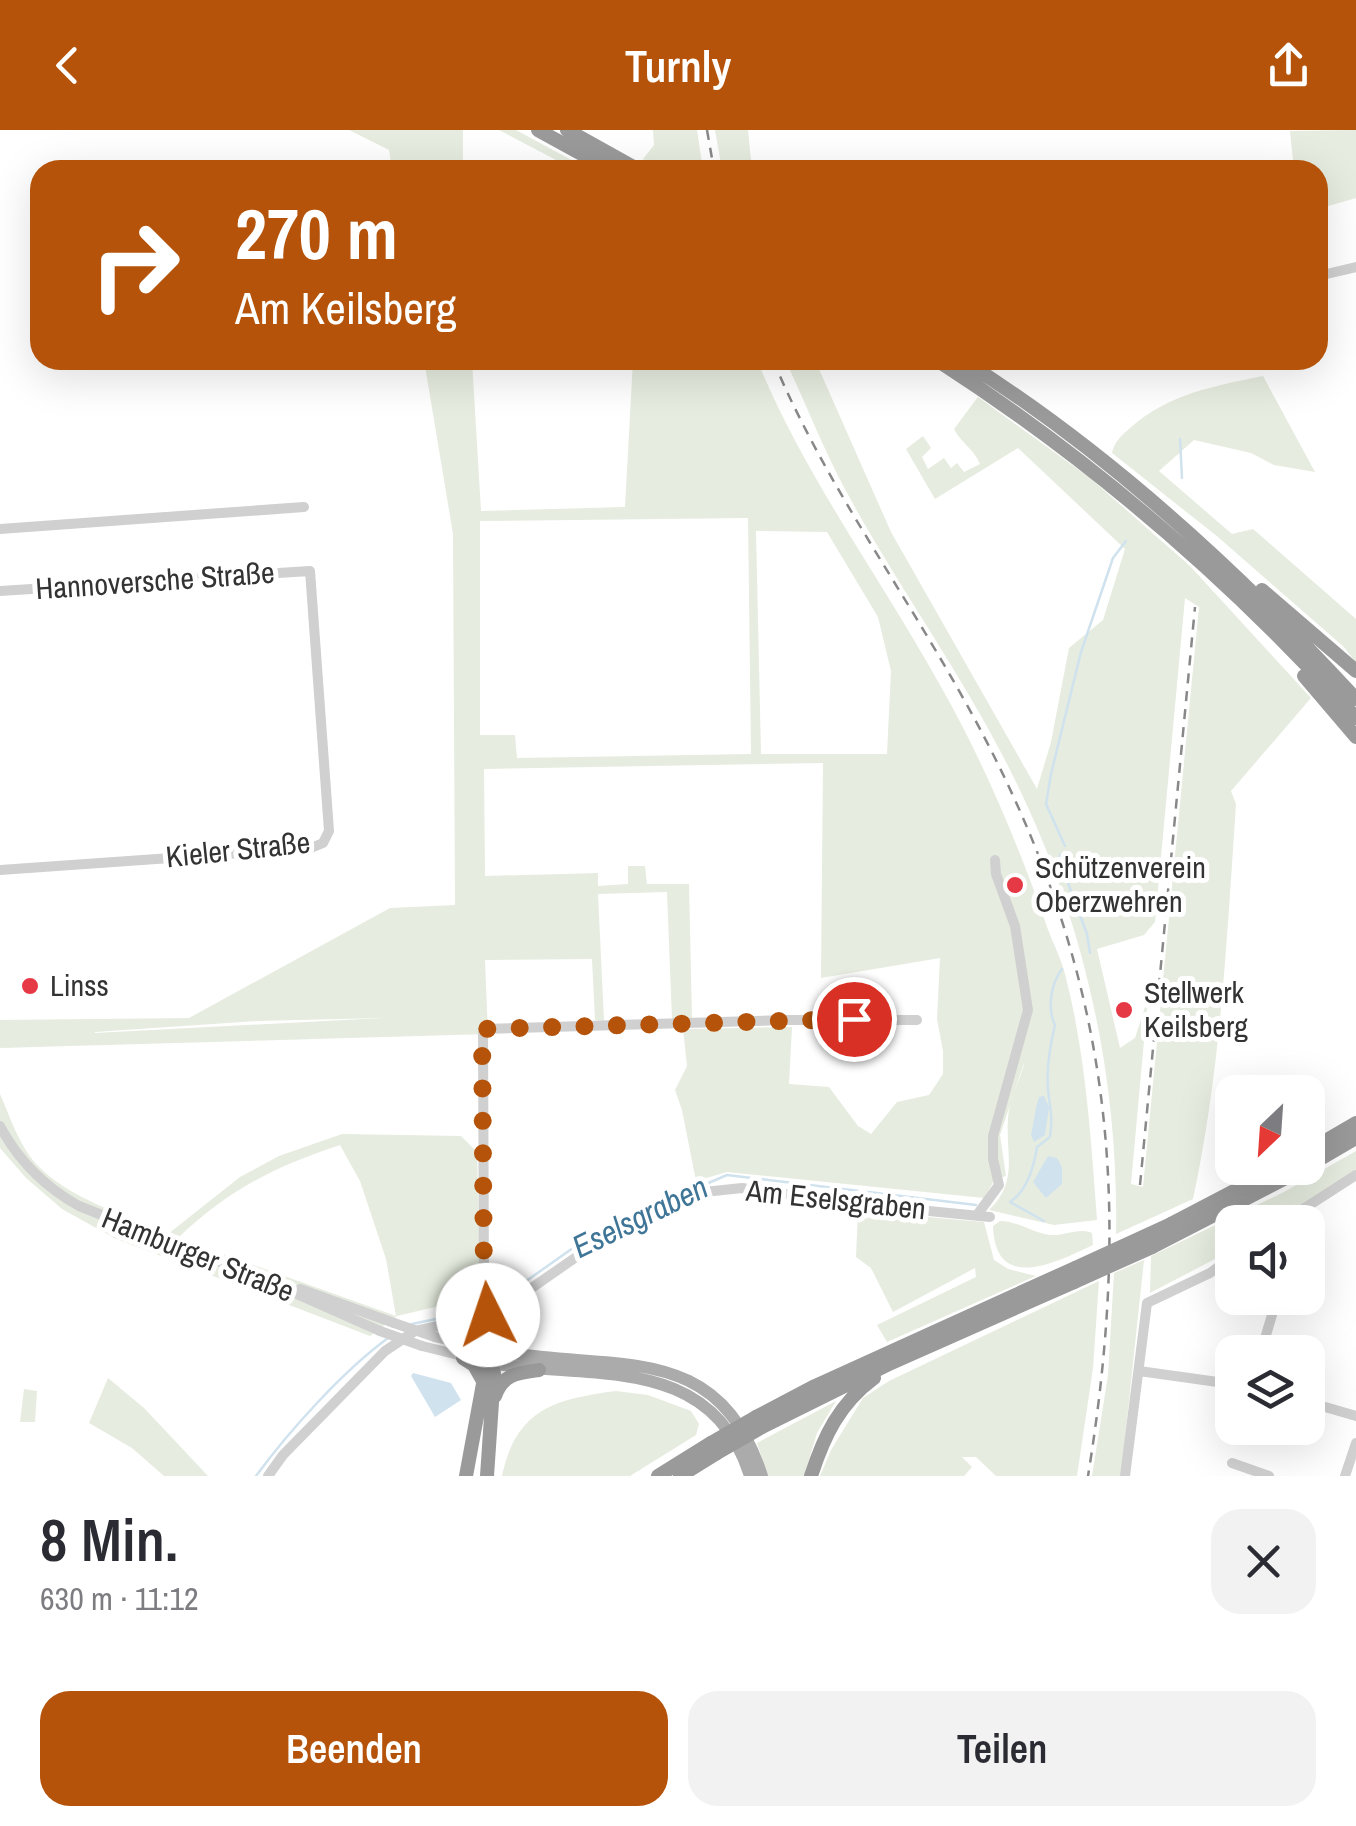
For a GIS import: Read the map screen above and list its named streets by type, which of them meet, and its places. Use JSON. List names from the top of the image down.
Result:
{
  "streets": {
    "street": [
      "Hannoversche Straße",
      "Kieler Straße",
      "Am Eselsgraben",
      "Hamburger Straße"
    ]
  },
  "crossings": [
    ["Hannoversche Straße", "Kieler Straße"]
  ],
  "water": ["Eselsgraben"],
  "places": ["Schützenverein Oberzwehren", "Linss", "Stellwerk Keilsberg"],
  "north": "bottom left",
  "page": {
    "header": "Turnly",
    "turn": ["270 m", "Am Keilsberg"],
    "heading": ["8 Min.", "630 m · 11:12"],
    "buttons": ["Beenden", "Teilen"]
  }
}
